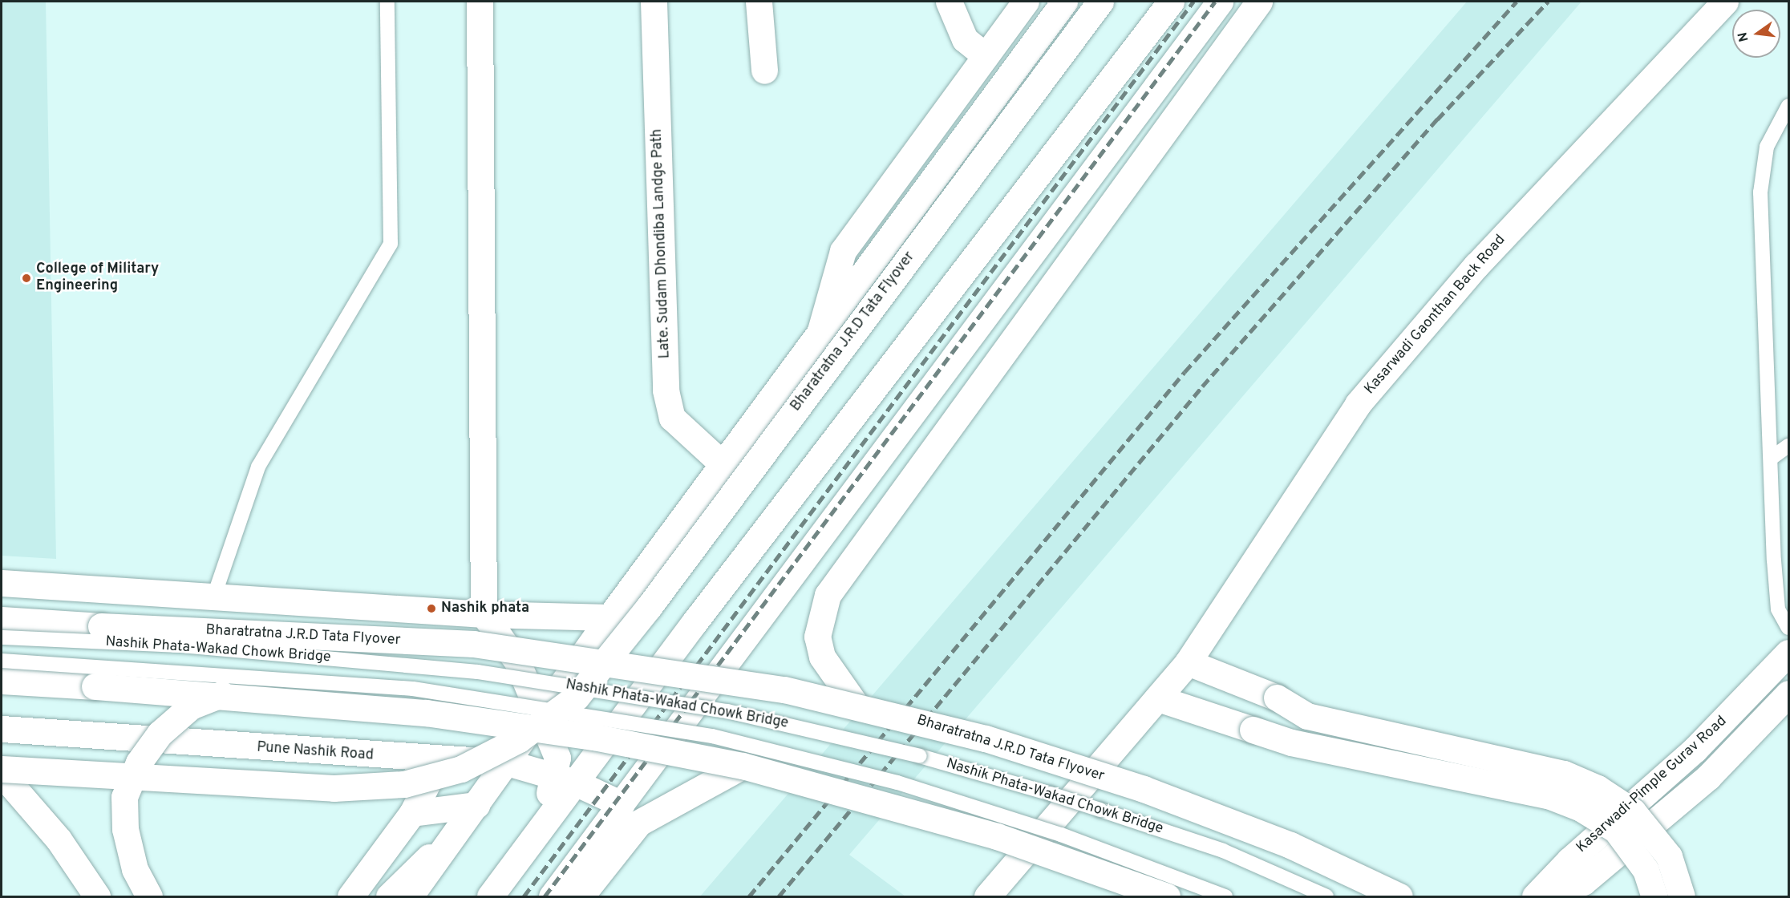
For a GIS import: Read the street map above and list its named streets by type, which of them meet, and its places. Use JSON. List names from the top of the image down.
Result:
{
  "streets": {
    "main road": [
      "Late. Sudam Dhondiba Landge Path",
      "Kasarwadi Gaonthan Back Road",
      "Bharatratna J.R.D Tata Flyover",
      "Pune Nashik Road",
      "Kasarwadi-Pimple Gurav Road"
    ],
    "lane": ["Nashik Phata-Wakad Chowk Bridge"]
  },
  "places": ["College of Military Engineering", "Nashik phata"],
  "north": "left"
}
